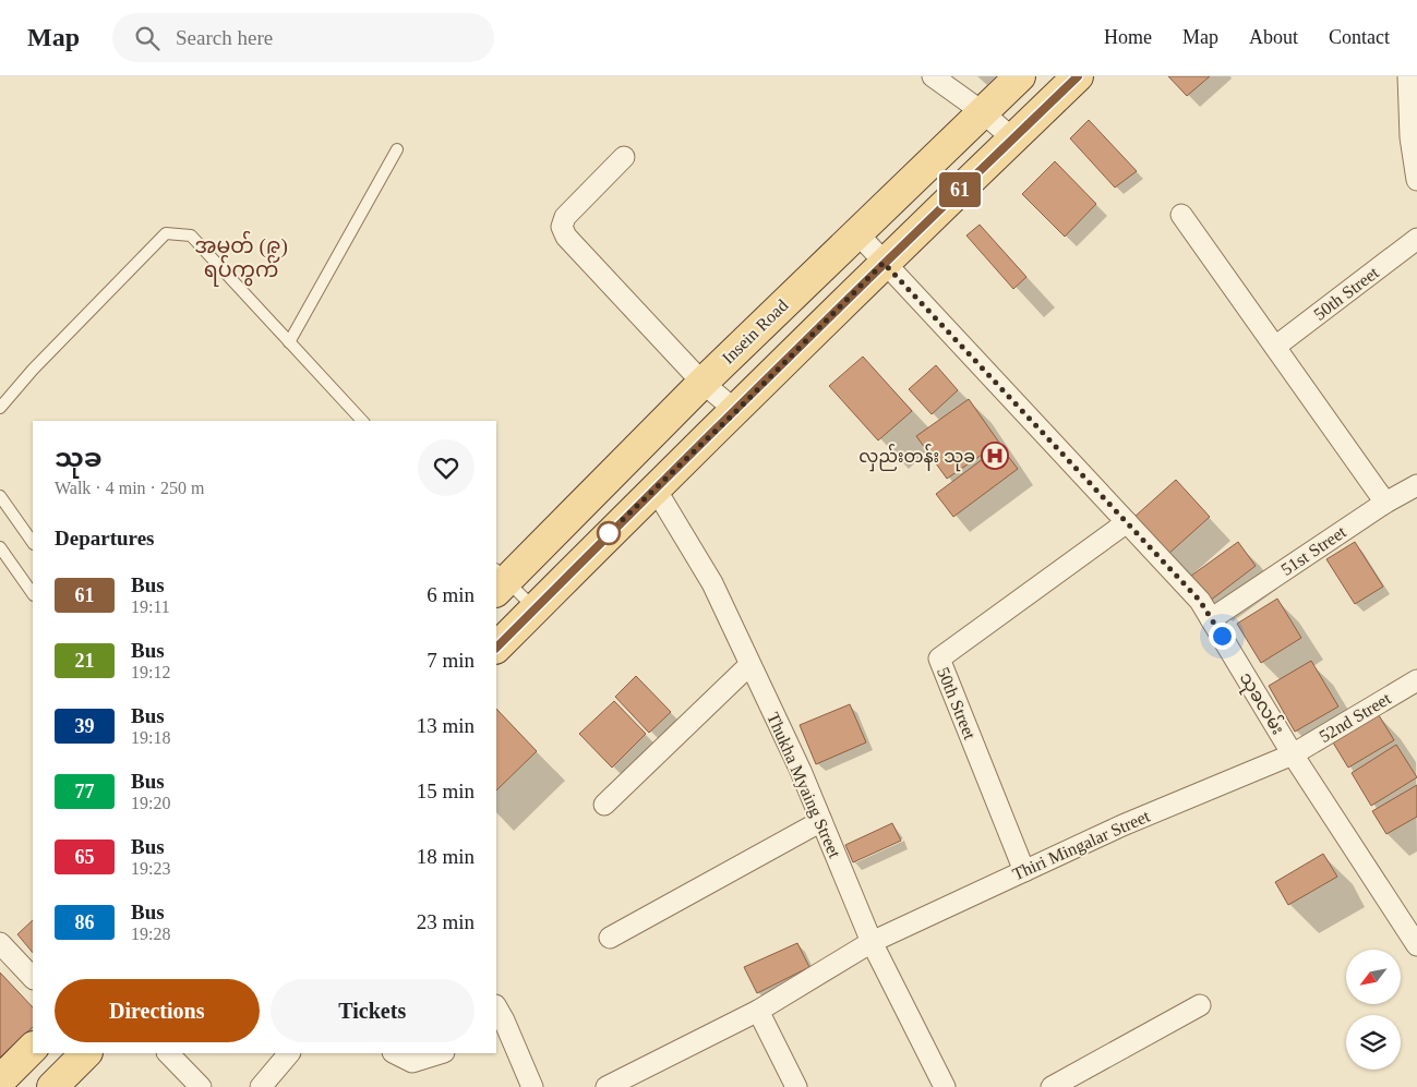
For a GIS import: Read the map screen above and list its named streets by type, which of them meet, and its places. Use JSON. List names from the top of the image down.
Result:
{
  "streets": {
    "main road": ["Insein Road"],
    "street": [
      "50th Street",
      "51st Street",
      "သုခလမ်း",
      "52nd Street",
      "Thukha Myaing Street",
      "Thiri Mingalar Street"
    ]
  },
  "crossings": [
    ["50th Street", "သုခလမ်း"],
    ["50th Street", "Thiri Mingalar Street"],
    ["Insein Road", "သုခလမ်း"],
    ["51st Street", "သုခလမ်း"],
    ["သုခလမ်း", "52nd Street"],
    ["သုခလမ်း", "Thiri Mingalar Street"],
    ["52nd Street", "Thiri Mingalar Street"],
    ["Thukha Myaing Street", "Thiri Mingalar Street"]
  ],
  "districts": ["အမှတ် (၉) ရပ်ကွက်"],
  "places": {
    "hospital": ["လှည်းတန်း သုခ"]
  },
  "lines": ["bus line 61"],
  "north": "bottom left",
  "page": {
    "header": "Map",
    "search": "Search here",
    "nav": [
      "Home",
      "Map",
      "About",
      "Contact"
    ],
    "on_map": "61",
    "heading": [
      ["သုခ", "Walk · 4 min · 250 m"],
      "Departures"
    ],
    "list": [
      {
        "mark": "61",
        "name": "Bus",
        "note": "19:11",
        "value": "6 min"
      },
      {
        "mark": "21",
        "name": "Bus",
        "note": "19:12",
        "value": "7 min"
      },
      {
        "mark": "39",
        "name": "Bus",
        "note": "19:18",
        "value": "13 min"
      },
      {
        "mark": "77",
        "name": "Bus",
        "note": "19:20",
        "value": "15 min"
      },
      {
        "mark": "65",
        "name": "Bus",
        "note": "19:23",
        "value": "18 min"
      },
      {
        "mark": "86",
        "name": "Bus",
        "note": "19:28",
        "value": "23 min"
      }
    ],
    "buttons": ["Directions", "Tickets"]
  }
}
